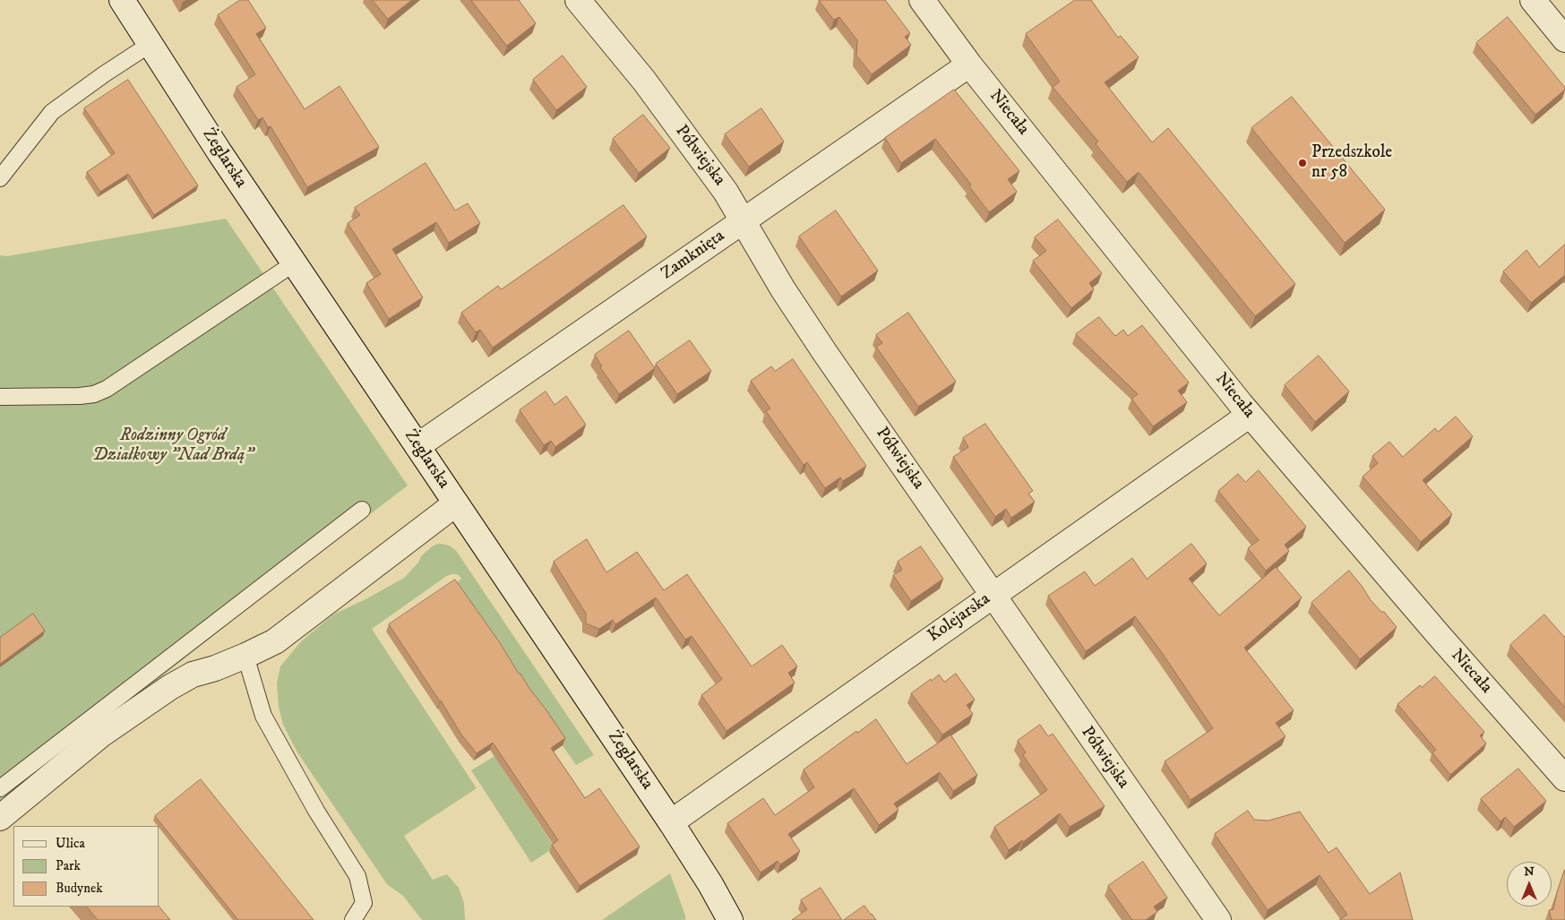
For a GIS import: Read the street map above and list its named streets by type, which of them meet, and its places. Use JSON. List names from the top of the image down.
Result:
{
  "streets": {
    "street": [
      "Niecała",
      "Półwiejska",
      "Żeglarska",
      "Zamknięta",
      "Kolejarska"
    ]
  },
  "crossings": [
    ["Niecała", "Zamknięta"],
    ["Niecała", "Kolejarska"],
    ["Półwiejska", "Zamknięta"],
    ["Półwiejska", "Kolejarska"],
    ["Żeglarska", "Zamknięta"],
    ["Żeglarska", "Kolejarska"]
  ],
  "parks": ["Rodzinny Ogród Działkowy \"Nad Brdą\""],
  "places": ["Przedszkole nr 58"],
  "legend": ["Ulica", "Park", "Budynek"],
  "north": "top"
}
